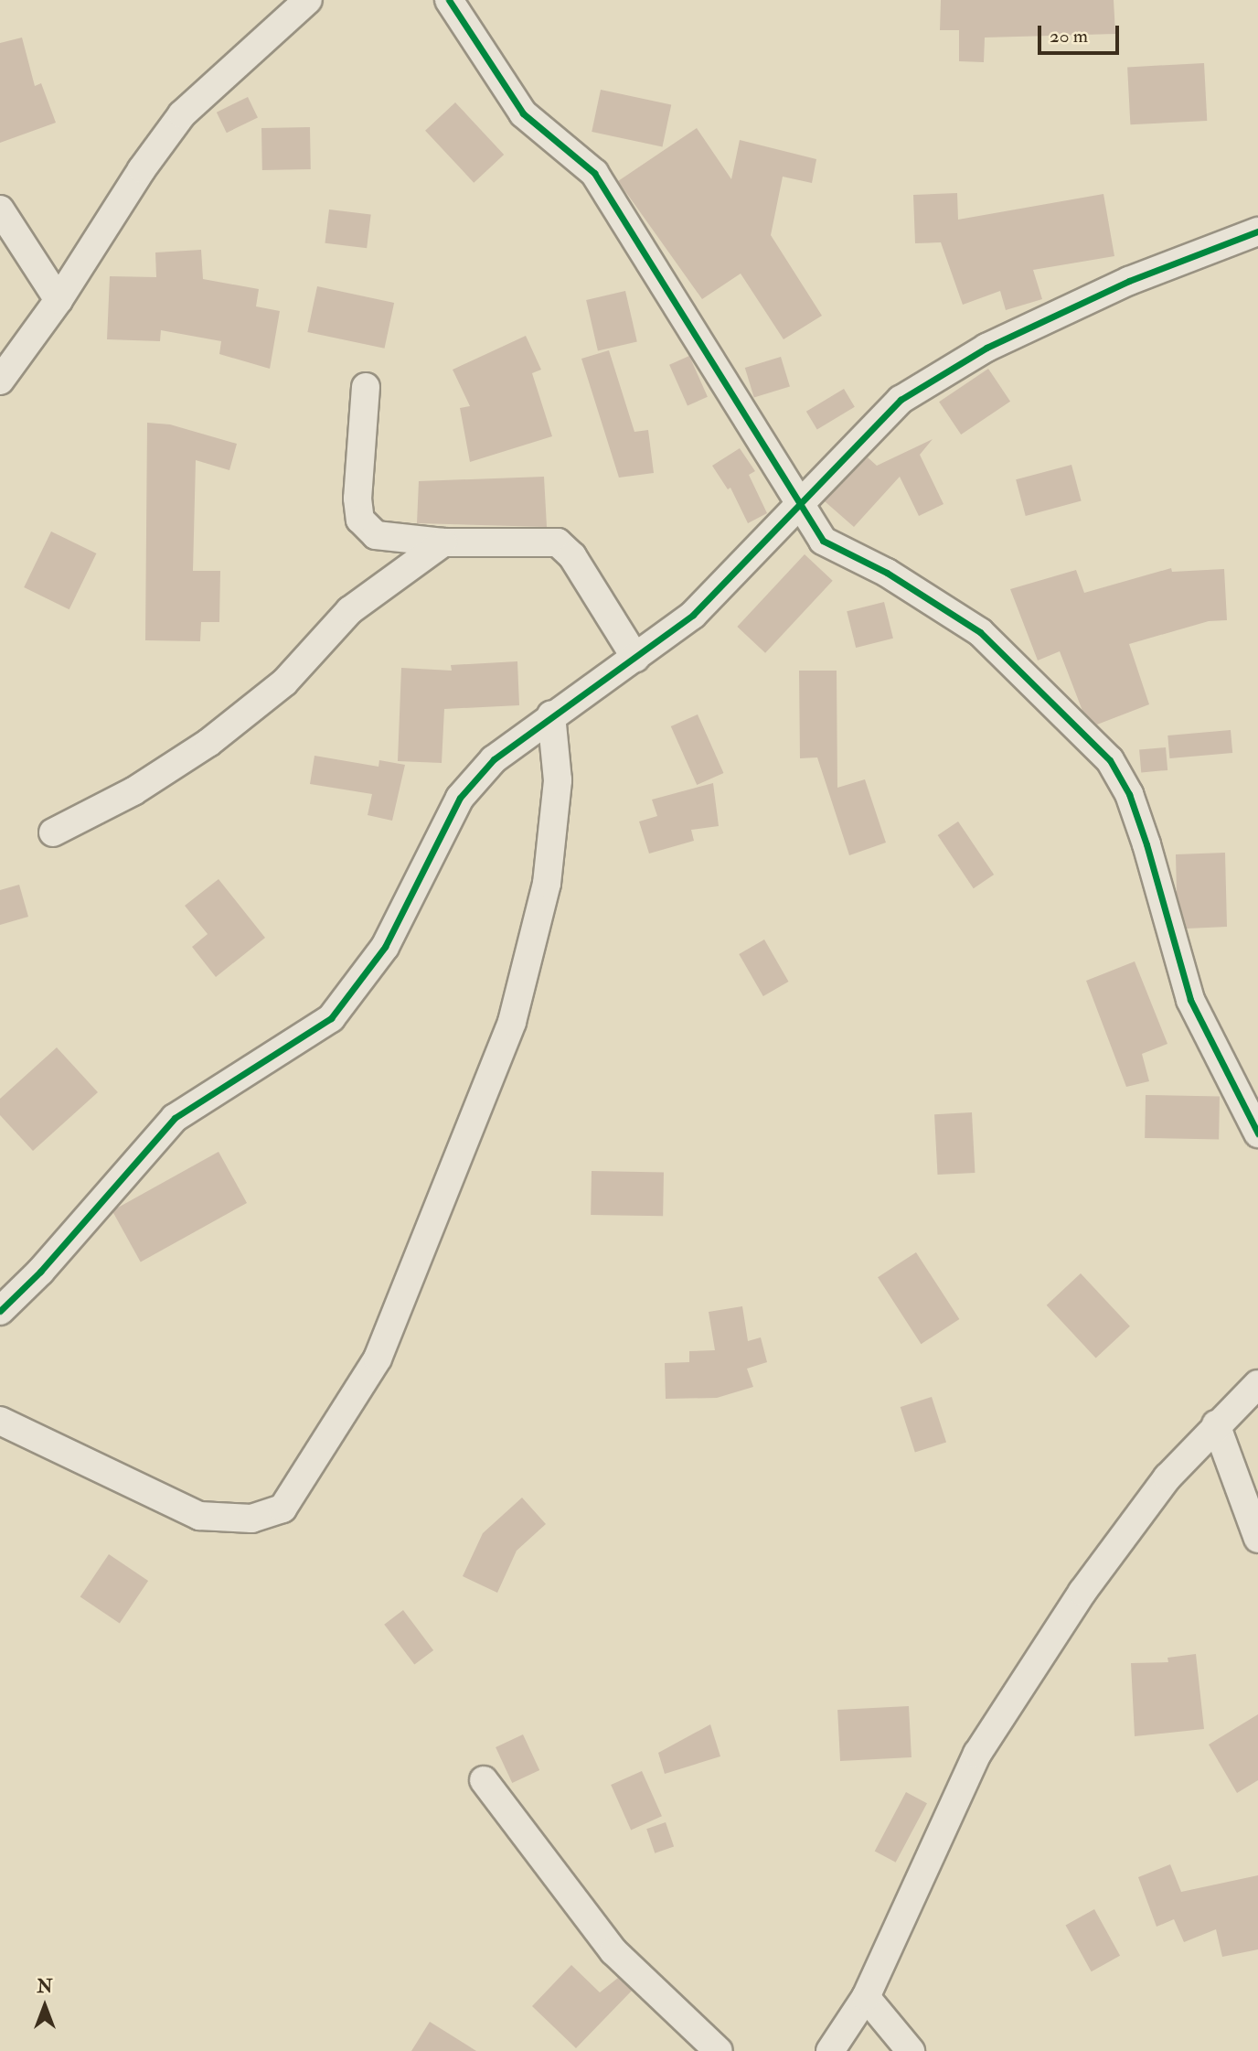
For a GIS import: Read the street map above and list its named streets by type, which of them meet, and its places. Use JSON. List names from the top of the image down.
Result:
{
  "scale_bar": "20 m",
  "north": "top"
}
